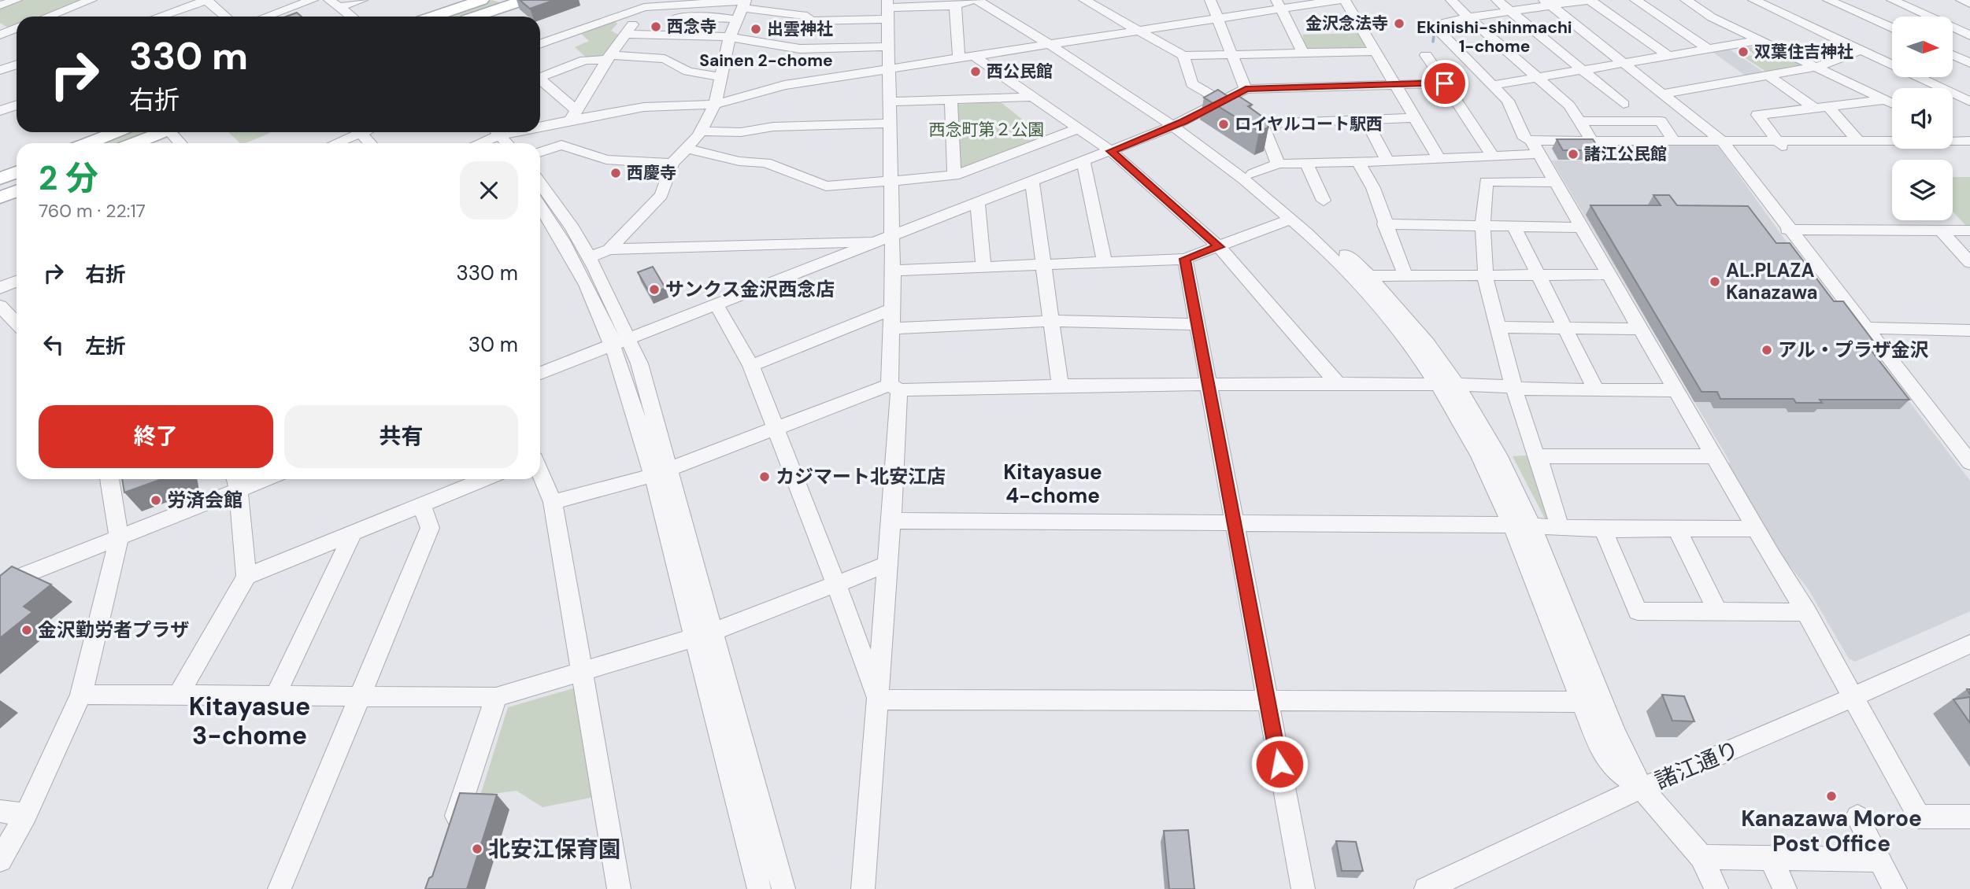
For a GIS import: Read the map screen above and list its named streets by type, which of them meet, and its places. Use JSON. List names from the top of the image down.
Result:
{
  "streets": {
    "street": ["諸江通り"]
  },
  "districts": [
    "Ekinishi-shinmachi 1-chome",
    "Sainen 2-chome",
    "Kitayasue 4-chome",
    "Kitayasue 3-chome"
  ],
  "parks": ["西念町第２公園"],
  "places": [
    "金沢念法寺",
    "西念寺",
    "出雲神社",
    "双葉住吉神社",
    "西公民館",
    "ロイヤルコート駅西",
    "諸江公民館",
    "西慶寺",
    "AL.PLAZA Kanazawa",
    "サンクス金沢西念店",
    "アル・プラザ金沢",
    "カジマート北安江店",
    "労済会館",
    "金沢勤労者プラザ",
    "Kanazawa Moroe Post Office",
    "北安江保育園"
  ],
  "north": "right",
  "page": {
    "turn": ["330 m", "右折"],
    "heading": ["2 分", "760 m · 22:17"],
    "list": [
      {
        "name": "右折",
        "value": "330 m"
      },
      {
        "name": "左折",
        "value": "30 m"
      }
    ],
    "buttons": ["終了", "共有"]
  }
}
